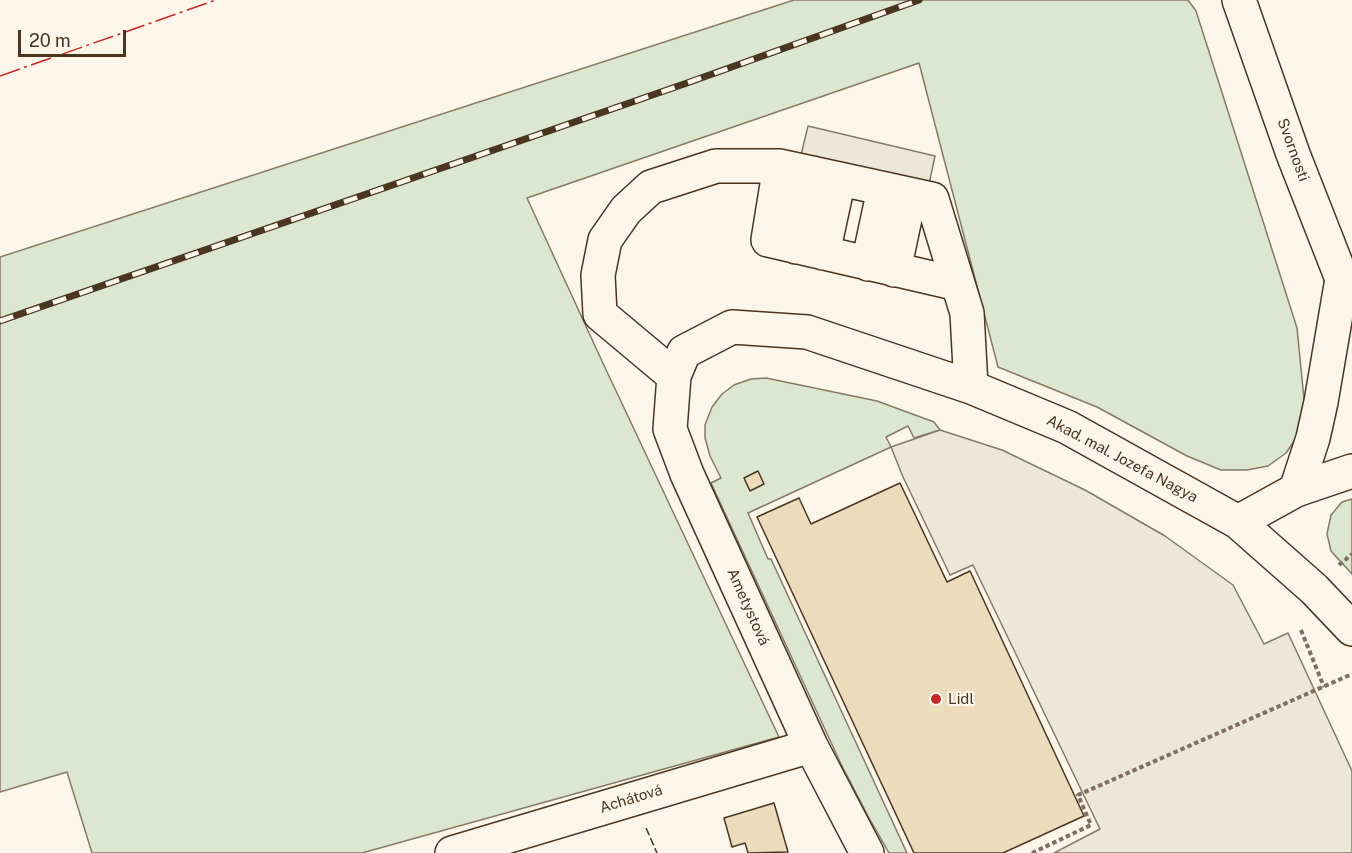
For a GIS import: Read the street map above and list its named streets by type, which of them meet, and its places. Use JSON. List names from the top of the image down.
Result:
{
  "streets": {
    "street": [
      "Svornosti",
      "Akad. mal. Jozefa Nagya",
      "Ametystová",
      "Achátová"
    ]
  },
  "crossings": [
    ["Akad. mal. Jozefa Nagya", "Ametystová"],
    ["Ametystová", "Achátová"]
  ],
  "places": ["Lidl"],
  "scale_bar": "20 m"
}
